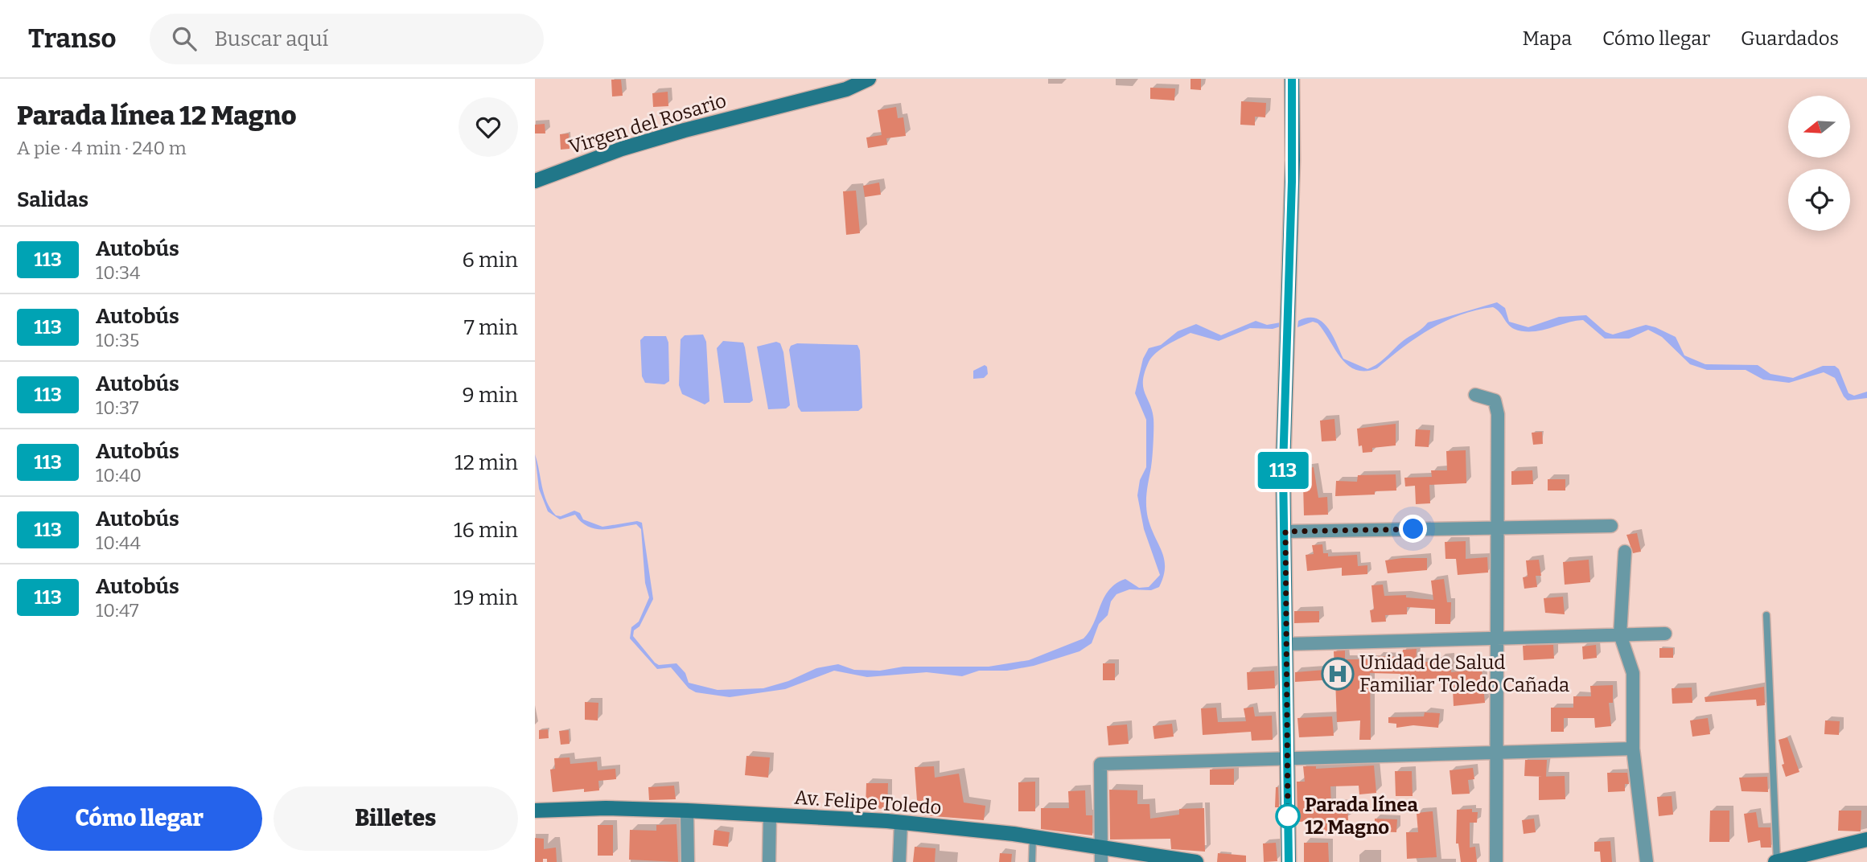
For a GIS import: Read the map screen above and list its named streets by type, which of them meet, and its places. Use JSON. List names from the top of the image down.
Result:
{
  "streets": {
    "street": ["Virgen del Rosario", "Av. Felipe Toledo"]
  },
  "places": {
    "hospital": ["Unidad de Salud Familiar Toledo Cañada"],
    "other": ["Parada línea 12 Magno"]
  },
  "lines": ["bus line 113"],
  "north": "left",
  "page": {
    "header": "Transo",
    "search": "Buscar aquí",
    "nav": ["Mapa", "Cómo llegar", "Guardados"],
    "heading": [
      ["Parada línea 12 Magno", "A pie · 4 min · 240 m"],
      "Salidas"
    ],
    "on_map": "113",
    "list": [
      {
        "mark": "113",
        "name": "Autobús",
        "note": "10:34",
        "value": "6 min"
      },
      {
        "mark": "113",
        "name": "Autobús",
        "note": "10:35",
        "value": "7 min"
      },
      {
        "mark": "113",
        "name": "Autobús",
        "note": "10:37",
        "value": "9 min"
      },
      {
        "mark": "113",
        "name": "Autobús",
        "note": "10:40",
        "value": "12 min"
      },
      {
        "mark": "113",
        "name": "Autobús",
        "note": "10:44",
        "value": "16 min"
      },
      {
        "mark": "113",
        "name": "Autobús",
        "note": "10:47",
        "value": "19 min"
      }
    ],
    "buttons": ["Cómo llegar", "Billetes"]
  }
}
